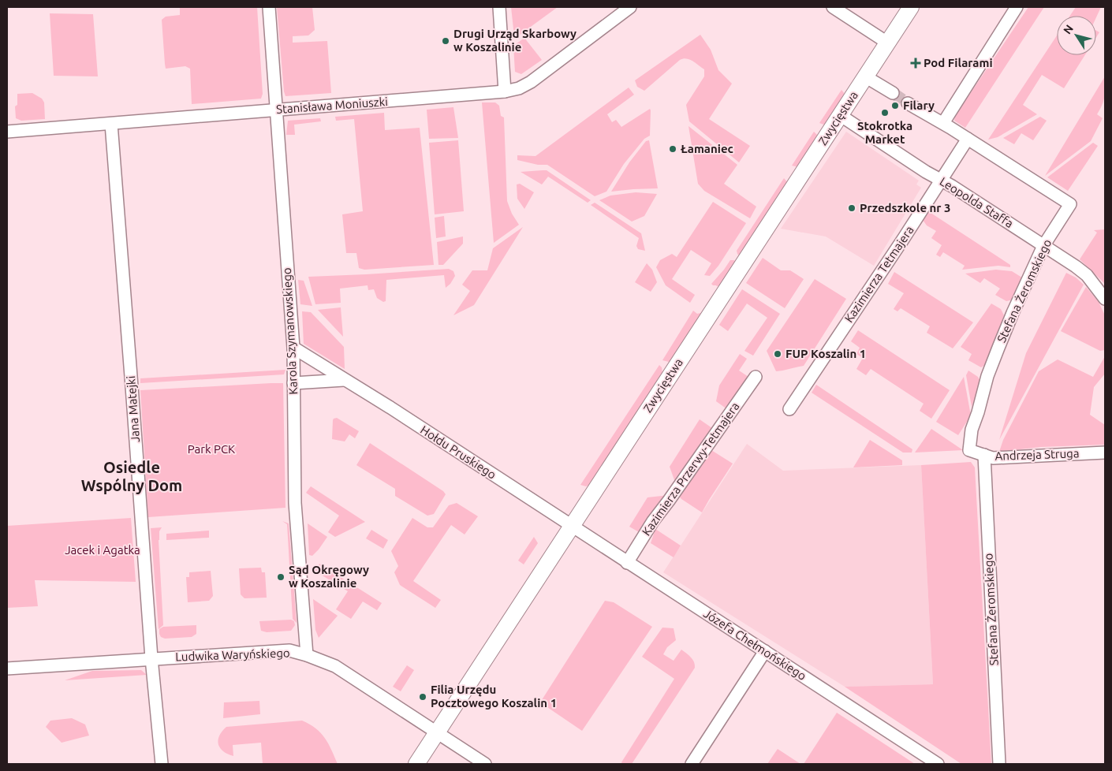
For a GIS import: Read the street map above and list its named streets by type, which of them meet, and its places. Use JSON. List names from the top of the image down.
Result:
{
  "streets": {
    "street": [
      "Stanisława Moniuszki",
      "Zwycięstwa",
      "Leopolda Staffa",
      "Kazimierza Tetmajera",
      "Stefana Żeromskiego",
      "Karola Szymanowskiego",
      "Jana Matejki",
      "Hołdu Pruskiego",
      "Andrzeja Struga",
      "Kazimierza Przerwy-Tetmajera",
      "Józefa Chełmońskiego",
      "Ludwika Waryńskiego"
    ]
  },
  "crossings": [
    ["Stanisława Moniuszki", "Karola Szymanowskiego"],
    ["Stanisława Moniuszki", "Jana Matejki"],
    ["Zwycięstwa", "Leopolda Staffa"],
    ["Zwycięstwa", "Hołdu Pruskiego"],
    ["Zwycięstwa", "Józefa Chełmońskiego"],
    ["Zwycięstwa", "Ludwika Waryńskiego"],
    ["Leopolda Staffa", "Kazimierza Tetmajera"],
    ["Leopolda Staffa", "Stefana Żeromskiego"],
    ["Kazimierza Tetmajera", "Stefana Żeromskiego"],
    ["Stefana Żeromskiego", "Andrzeja Struga"],
    ["Karola Szymanowskiego", "Hołdu Pruskiego"],
    ["Karola Szymanowskiego", "Ludwika Waryńskiego"],
    ["Jana Matejki", "Ludwika Waryńskiego"],
    ["Hołdu Pruskiego", "Józefa Chełmońskiego"],
    ["Kazimierza Przerwy-Tetmajera", "Józefa Chełmońskiego"]
  ],
  "districts": ["Osiedle Wspólny Dom"],
  "parks": ["Park PCK", "Jacek i Agatka"],
  "places": {
    "other": [
      "Drugi Urząd Skarbowy w Koszalinie",
      "Filary",
      "Stokrotka Market",
      "Łamaniec",
      "Przedszkole nr 3",
      "FUP Koszalin 1",
      "Sąd Okręgowy w Koszalinie",
      "Filia Urzędu Pocztowego Koszalin 1"
    ],
    "health": ["Pod Filarami"]
  },
  "north": "top left"
}
